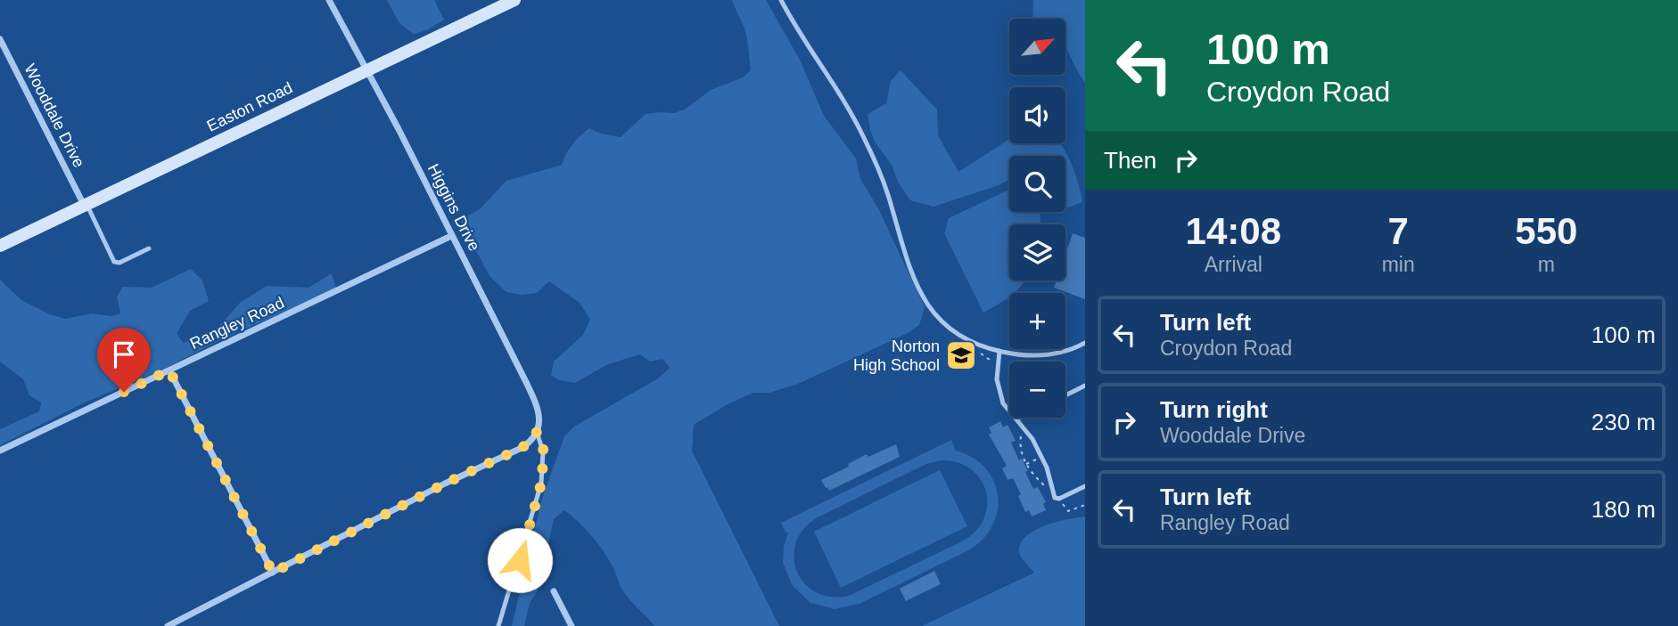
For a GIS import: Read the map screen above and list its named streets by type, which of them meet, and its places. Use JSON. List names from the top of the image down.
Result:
{
  "streets": {
    "street": [
      "Easton Road",
      "Wooddale Drive",
      "Higgins Drive",
      "Rangley Road"
    ]
  },
  "crossings": [
    ["Easton Road", "Wooddale Drive"],
    ["Easton Road", "Higgins Drive"],
    ["Higgins Drive", "Rangley Road"]
  ],
  "places": {
    "school or university": ["Norton High School"]
  },
  "north": "top right",
  "page": {
    "turn": ["100 m", "Croydon Road"],
    "map_buttons": ["+", "−"],
    "then": "Then",
    "eta": [
      "14:08",
      "Arrival",
      "7",
      "min",
      "550",
      "m"
    ],
    "list": [
      {
        "name": "Turn left",
        "note": "Croydon Road",
        "value": "100 m"
      },
      {
        "name": "Turn right",
        "note": "Wooddale Drive",
        "value": "230 m"
      },
      {
        "name": "Turn left",
        "note": "Rangley Road",
        "value": "180 m"
      }
    ]
  }
}
